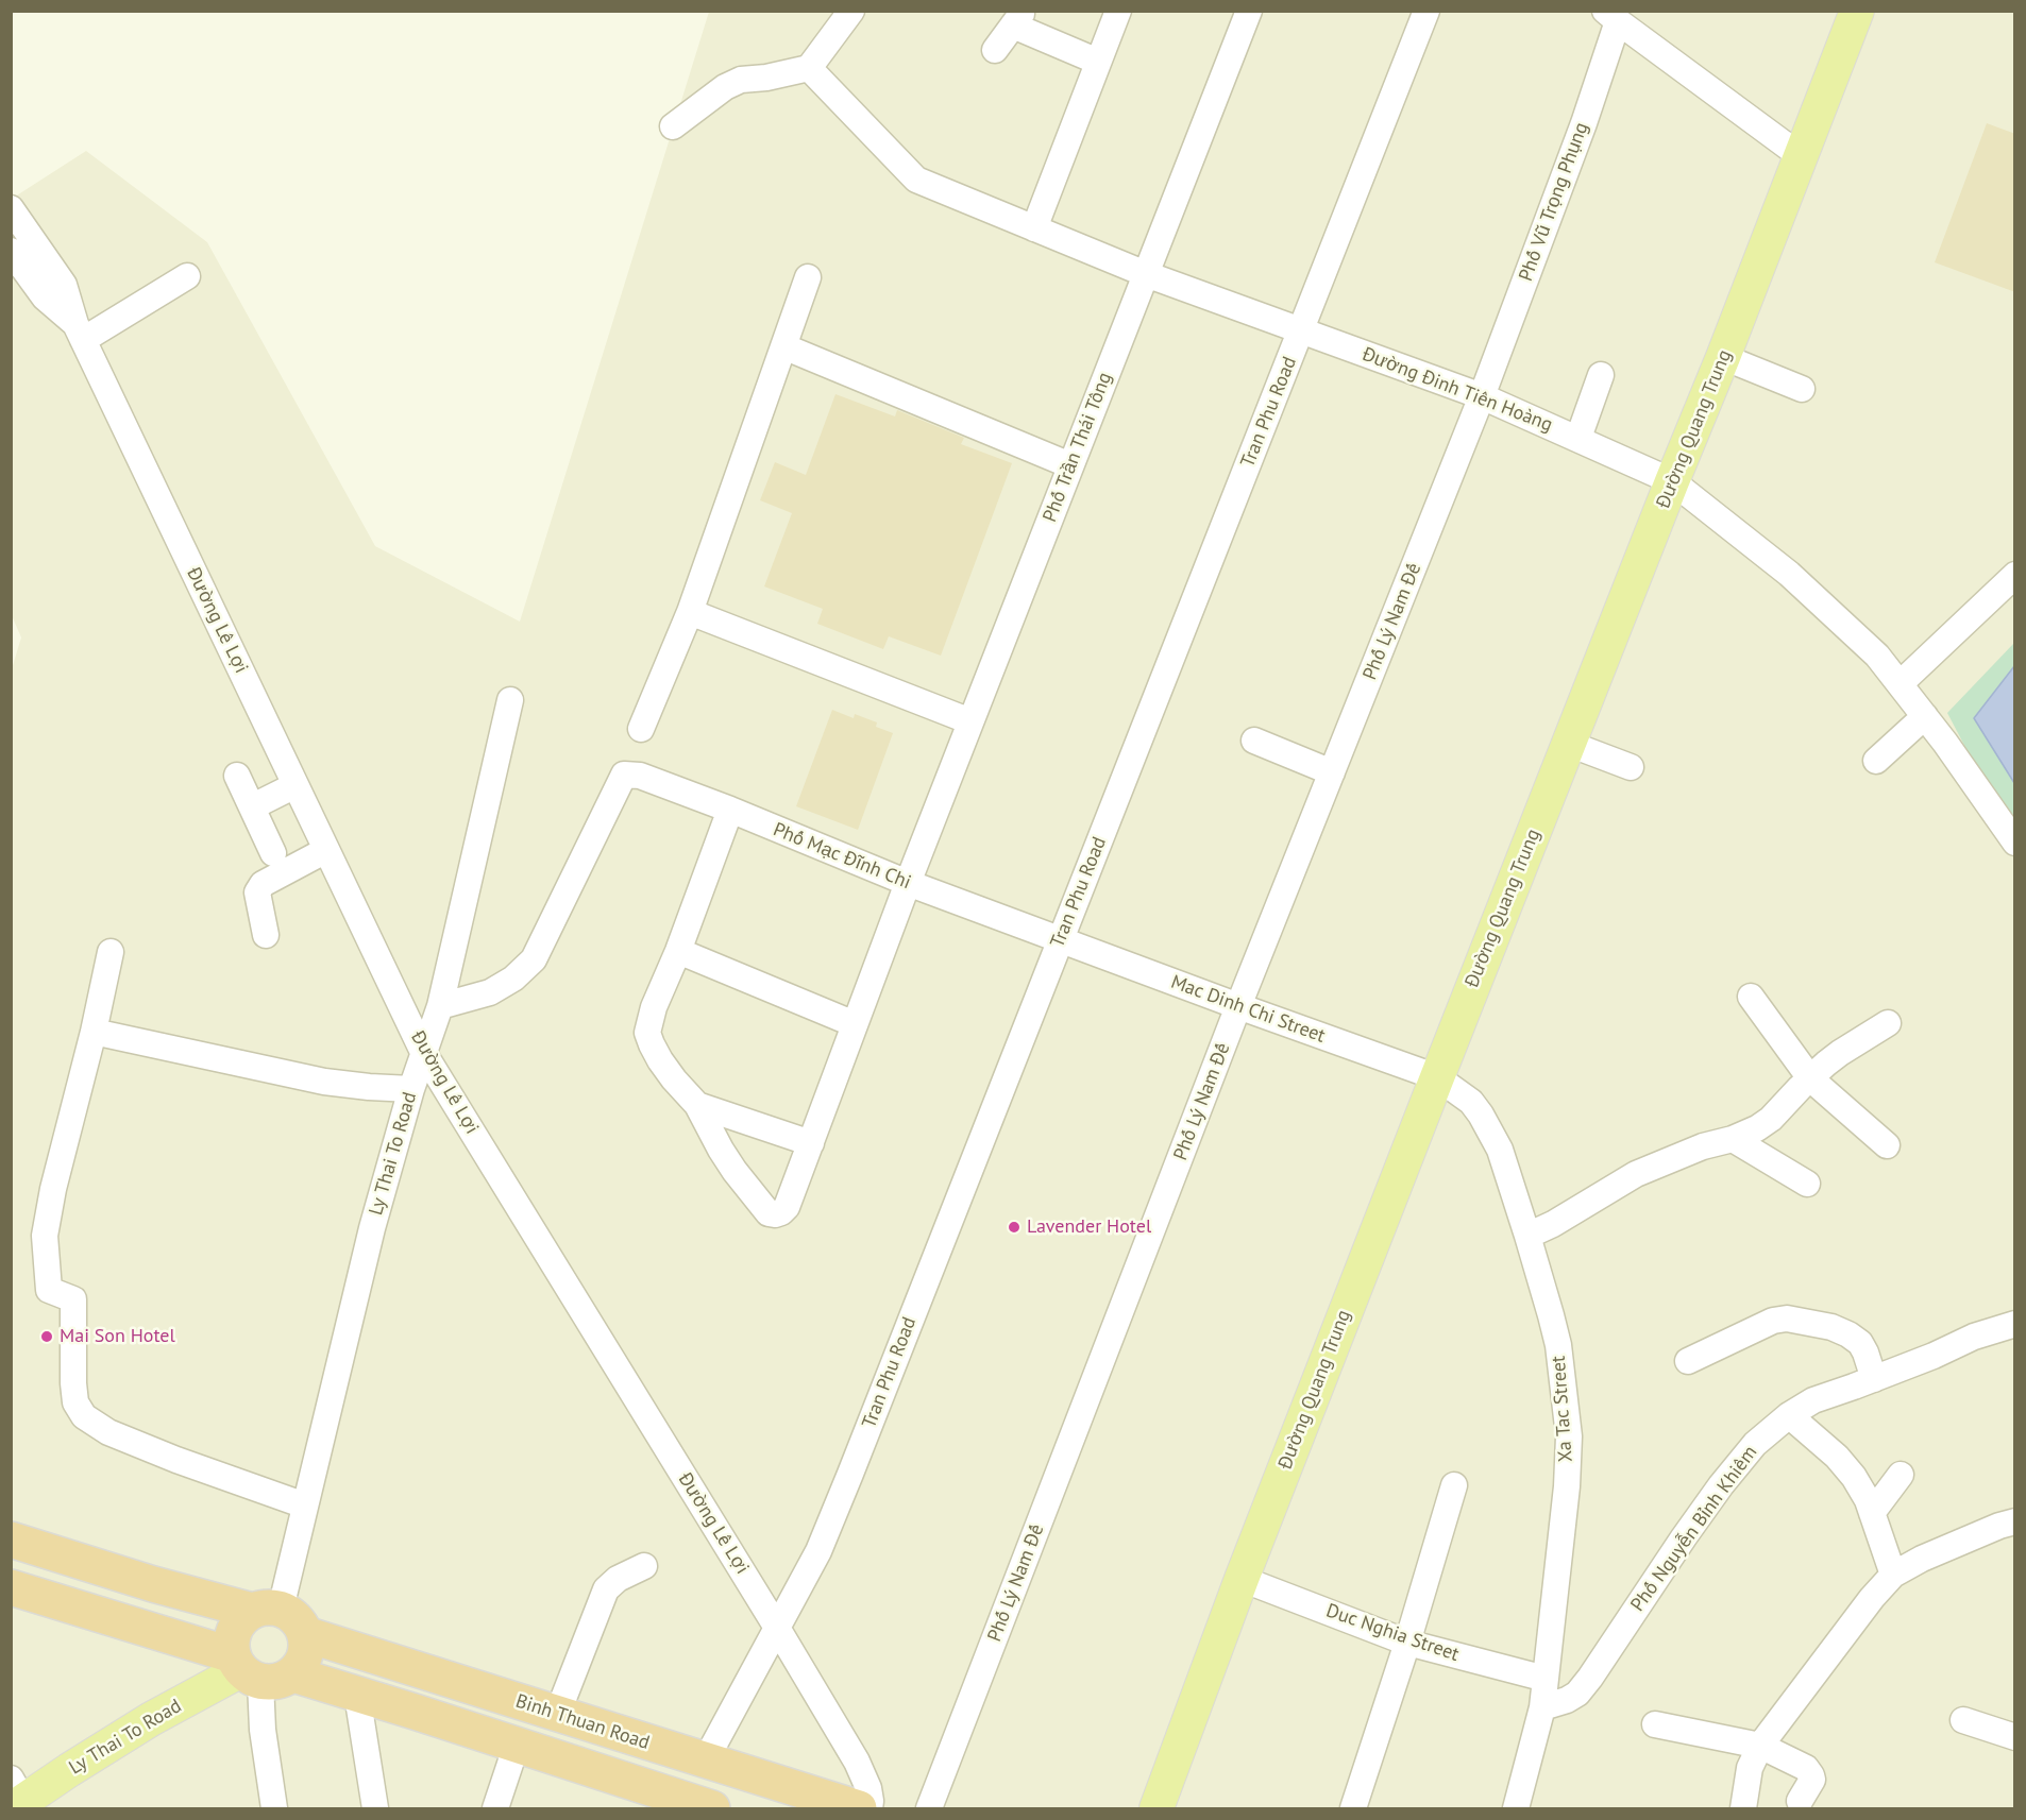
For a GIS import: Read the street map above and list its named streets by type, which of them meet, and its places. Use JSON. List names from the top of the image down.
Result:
{
  "streets": {
    "highway": ["Binh Thuan Road"],
    "main road": ["Đường Quang Trung", "Ly Thai To Road"],
    "street": [
      "Phố Vũ Trọng Phụng",
      "Đường Đinh Tiên Hoàng",
      "Tran Phu Road",
      "Phố Trần Thái Tông",
      "Đường Lê Lợi",
      "Phố Lý Nam Đế",
      "Phố Mạc Đĩnh Chi",
      "Mac Dinh Chi Street",
      "Xa Tac Street",
      "Phố Nguyễn Bỉnh Khiêm",
      "Duc Nghia Street"
    ]
  },
  "crossings": [
    ["Phố Vũ Trọng Phụng", "Đường Đinh Tiên Hoàng"],
    ["Phố Vũ Trọng Phụng", "Phố Lý Nam Đế"],
    ["Đường Đinh Tiên Hoàng", "Tran Phu Road"],
    ["Đường Đinh Tiên Hoàng", "Đường Quang Trung"],
    ["Đường Đinh Tiên Hoàng", "Phố Trần Thái Tông"],
    ["Đường Đinh Tiên Hoàng", "Phố Lý Nam Đế"],
    ["Tran Phu Road", "Đường Lê Lợi"],
    ["Tran Phu Road", "Phố Mạc Đĩnh Chi"],
    ["Tran Phu Road", "Mac Dinh Chi Street"],
    ["Tran Phu Road", "Binh Thuan Road"],
    ["Đường Quang Trung", "Mac Dinh Chi Street"],
    ["Đường Quang Trung", "Xa Tac Street"],
    ["Đường Quang Trung", "Duc Nghia Street"],
    ["Phố Trần Thái Tông", "Phố Mạc Đĩnh Chi"],
    ["Đường Lê Lợi", "Ly Thai To Road"],
    ["Phố Lý Nam Đế", "Mac Dinh Chi Street"],
    ["Phố Mạc Đĩnh Chi", "Mac Dinh Chi Street"],
    ["Phố Mạc Đĩnh Chi", "Ly Thai To Road"],
    ["Mac Dinh Chi Street", "Xa Tac Street"],
    ["Ly Thai To Road", "Binh Thuan Road"],
    ["Xa Tac Street", "Phố Nguyễn Bỉnh Khiêm"],
    ["Xa Tac Street", "Duc Nghia Street"]
  ],
  "places": ["Lavender Hotel", "Mai Son Hotel"]
}
